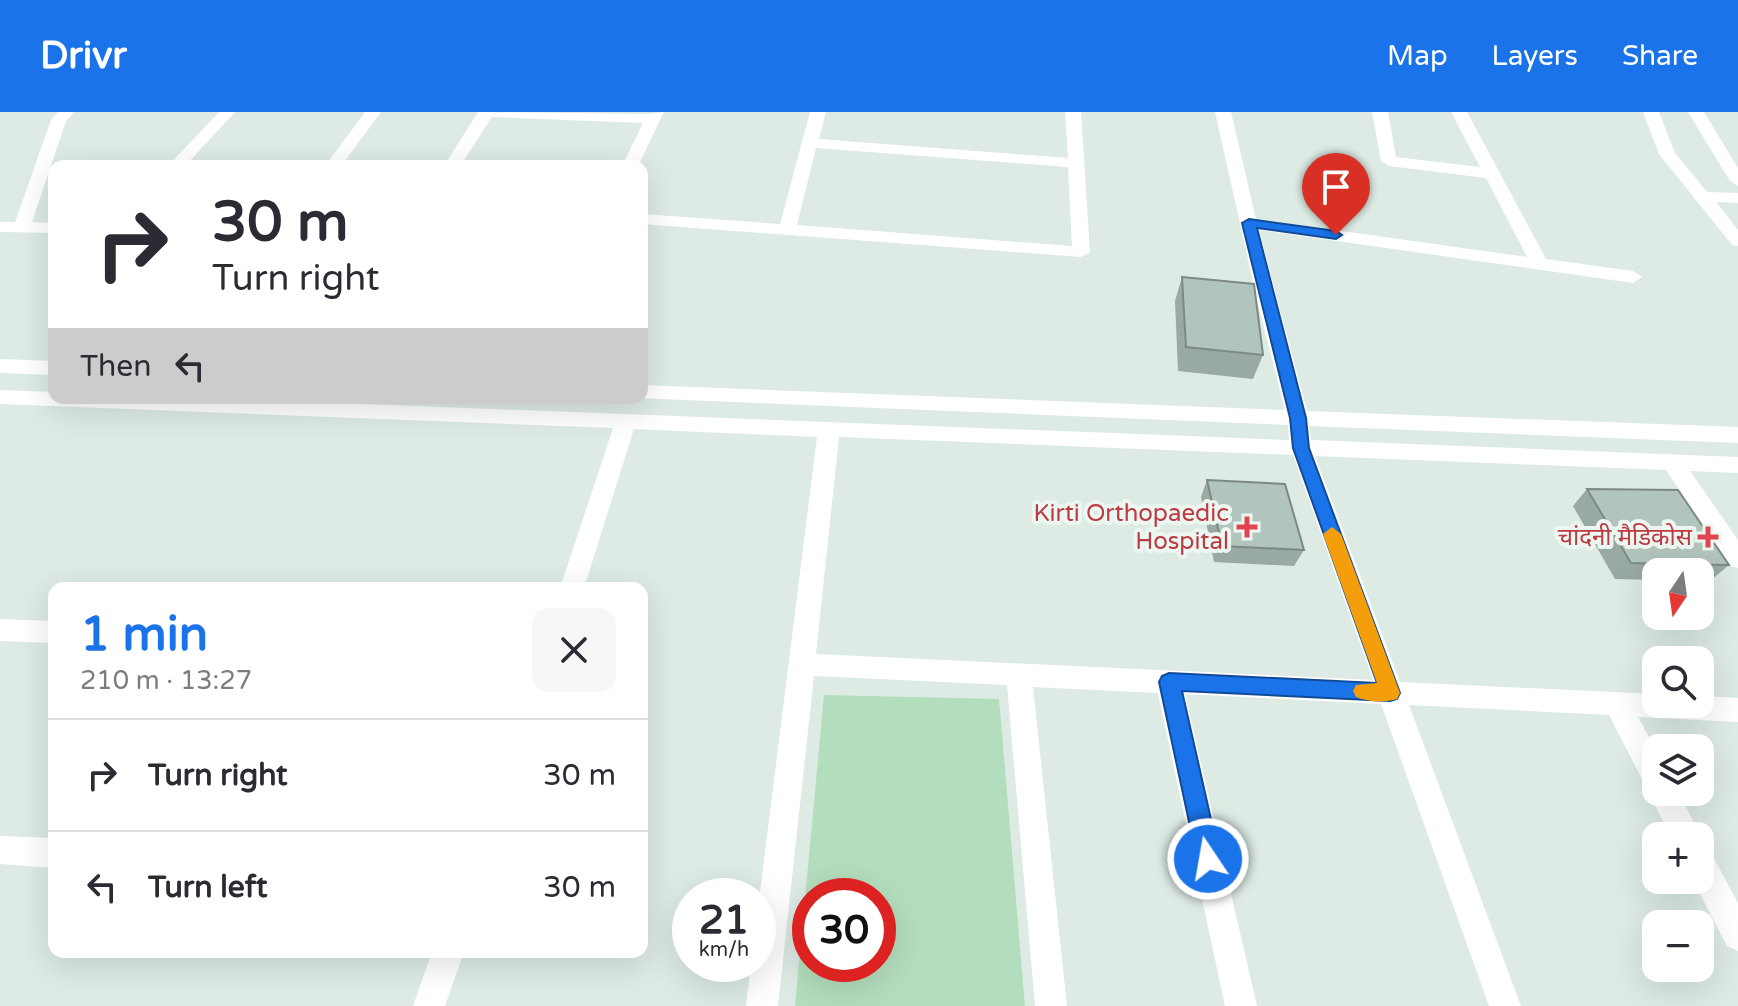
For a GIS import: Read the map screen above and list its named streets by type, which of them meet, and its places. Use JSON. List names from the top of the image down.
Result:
{
  "places": {
    "health": ["Kirti Orthopaedic Hospital", "चांदनी मैडिकोस"]
  },
  "north": "bottom",
  "page": {
    "header": "Drivr",
    "nav": ["Map", "Layers", "Share"],
    "turn": ["30 m", "Turn right"],
    "then": "Then",
    "map_buttons": ["+", "−"],
    "heading": ["1 min", "210 m · 13:27"],
    "list": [
      {
        "name": "Turn right",
        "value": "30 m"
      },
      {
        "name": "Turn left",
        "value": "30 m"
      }
    ],
    "speed": "21 km/h",
    "limit": "30"
  }
}
